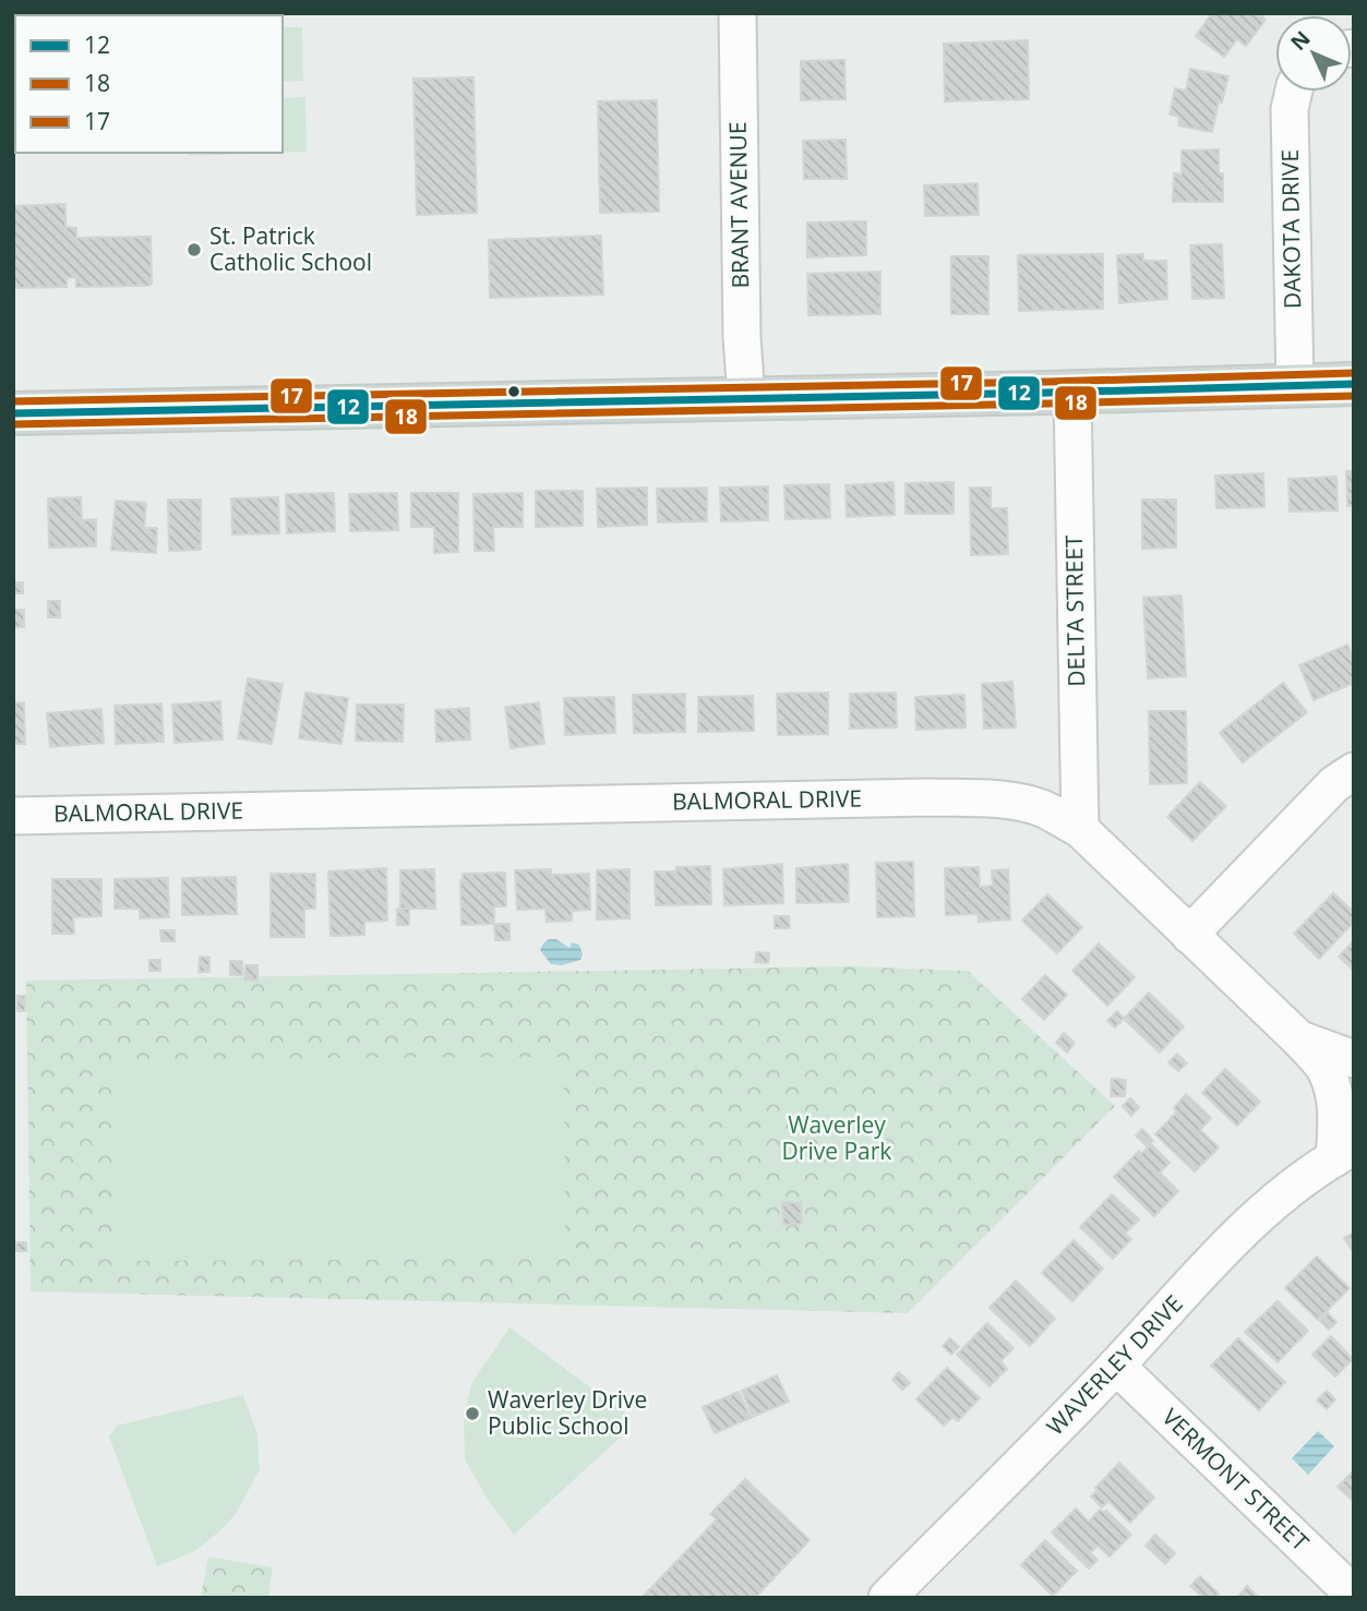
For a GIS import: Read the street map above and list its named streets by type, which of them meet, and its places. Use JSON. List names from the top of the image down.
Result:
{
  "streets": {
    "street": [
      "BRANT AVENUE",
      "DAKOTA DRIVE",
      "DELTA STREET",
      "BALMORAL DRIVE",
      "WAVERLEY DRIVE",
      "VERMONT STREET"
    ]
  },
  "crossings": [
    ["DELTA STREET", "BALMORAL DRIVE"],
    ["BALMORAL DRIVE", "WAVERLEY DRIVE"],
    ["WAVERLEY DRIVE", "VERMONT STREET"]
  ],
  "parks": ["Waverley Drive Park"],
  "places": ["St. Patrick Catholic School", "Waverley Drive Public School"],
  "lines": ["transit line 17", "transit line 12", "transit line 18"],
  "legend": ["12", "18", "17"],
  "north": "top left"
}
